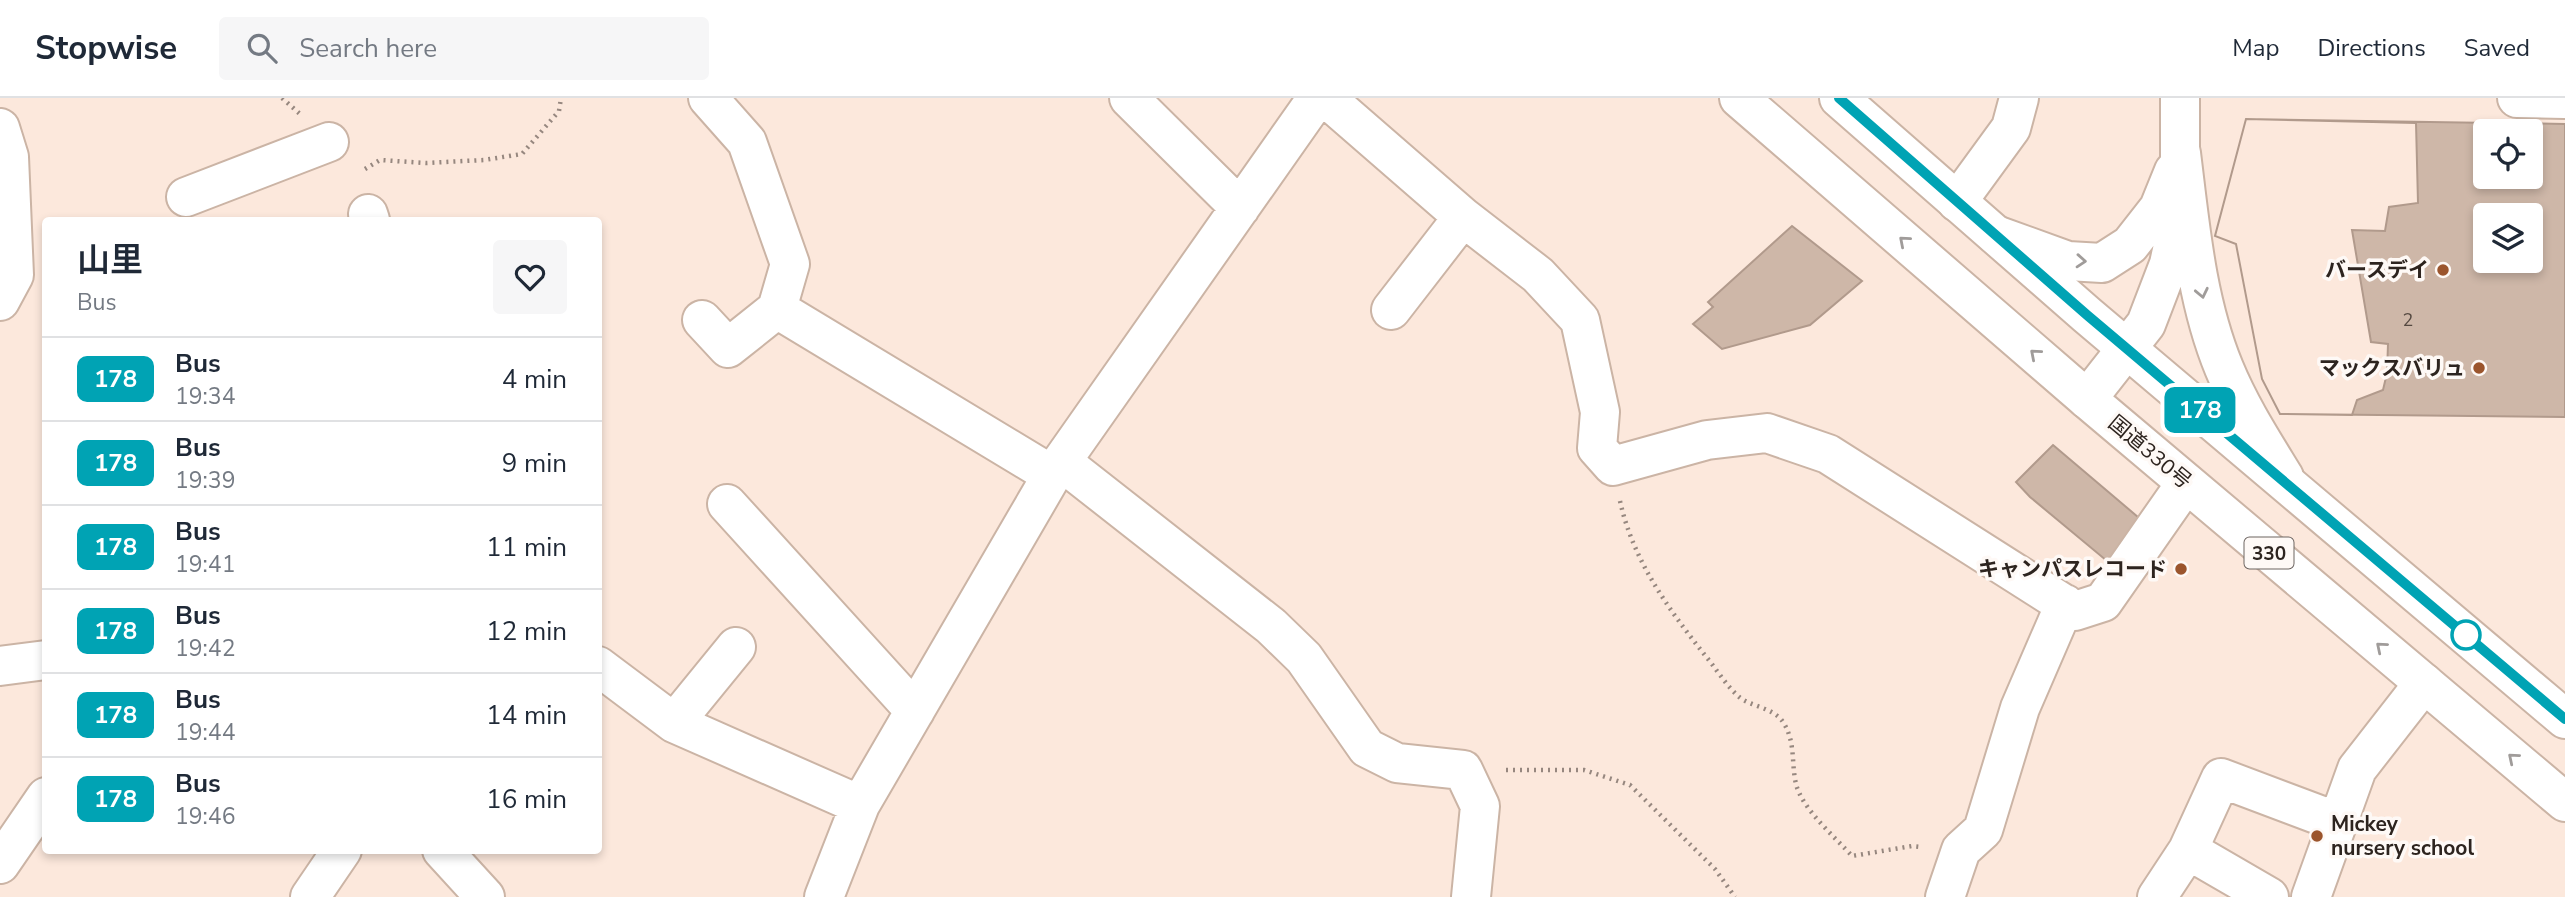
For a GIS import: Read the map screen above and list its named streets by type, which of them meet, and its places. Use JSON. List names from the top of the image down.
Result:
{
  "streets": {
    "main road": ["国道330号", "330"]
  },
  "places": [
    "バースデイ",
    "マックスバリュ",
    "キャンパスレコード",
    "Mickey nursery school"
  ],
  "lines": ["bus line 178"],
  "house_numbers": ["2"],
  "page": {
    "header": "Stopwise",
    "search": "Search here",
    "nav": ["Map", "Directions", "Saved"],
    "on_map": "178",
    "heading": ["山里", "Bus"],
    "list": [
      {
        "mark": "178",
        "name": "Bus",
        "note": "19:34",
        "value": "4 min"
      },
      {
        "mark": "178",
        "name": "Bus",
        "note": "19:39",
        "value": "9 min"
      },
      {
        "mark": "178",
        "name": "Bus",
        "note": "19:41",
        "value": "11 min"
      },
      {
        "mark": "178",
        "name": "Bus",
        "note": "19:42",
        "value": "12 min"
      },
      {
        "mark": "178",
        "name": "Bus",
        "note": "19:44",
        "value": "14 min"
      },
      {
        "mark": "178",
        "name": "Bus",
        "note": "19:46",
        "value": "16 min"
      }
    ]
  }
}
